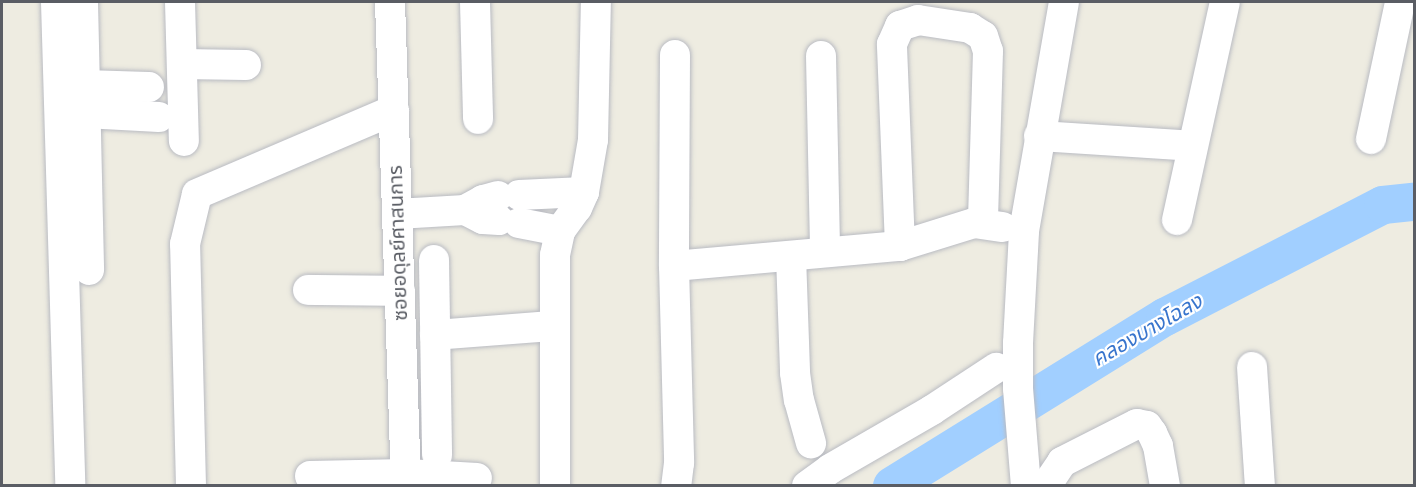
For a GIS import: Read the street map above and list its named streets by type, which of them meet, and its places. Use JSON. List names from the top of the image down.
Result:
{
  "streets": {
    "street": ["ซอยอดุลย์ศาสนการ"]
  },
  "water": ["คลองบางโฉลง"]
}
